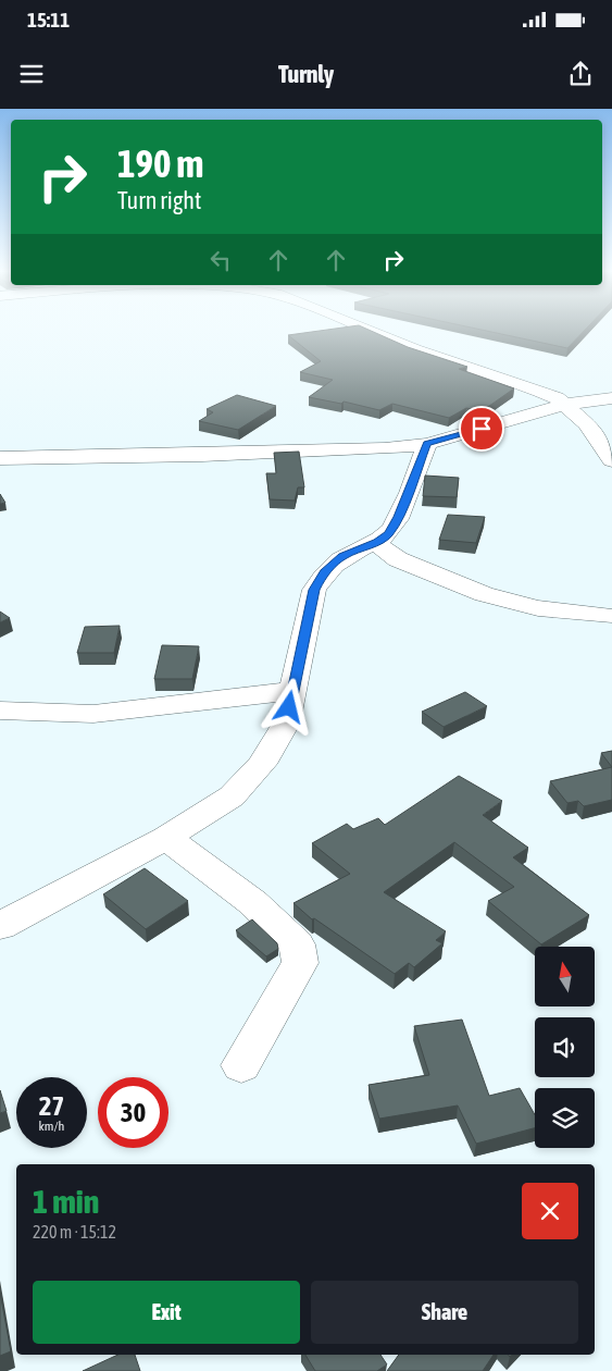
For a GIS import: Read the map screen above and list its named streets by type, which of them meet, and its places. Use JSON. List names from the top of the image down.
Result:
{
  "north": "top",
  "page": {
    "status": "15:11",
    "header": "Turnly",
    "turn": ["190 m", "Turn right"],
    "speed": "27 km/h",
    "limit": "30",
    "heading": ["1 min", "220 m · 15:12"],
    "buttons": ["Exit", "Share"]
  }
}
